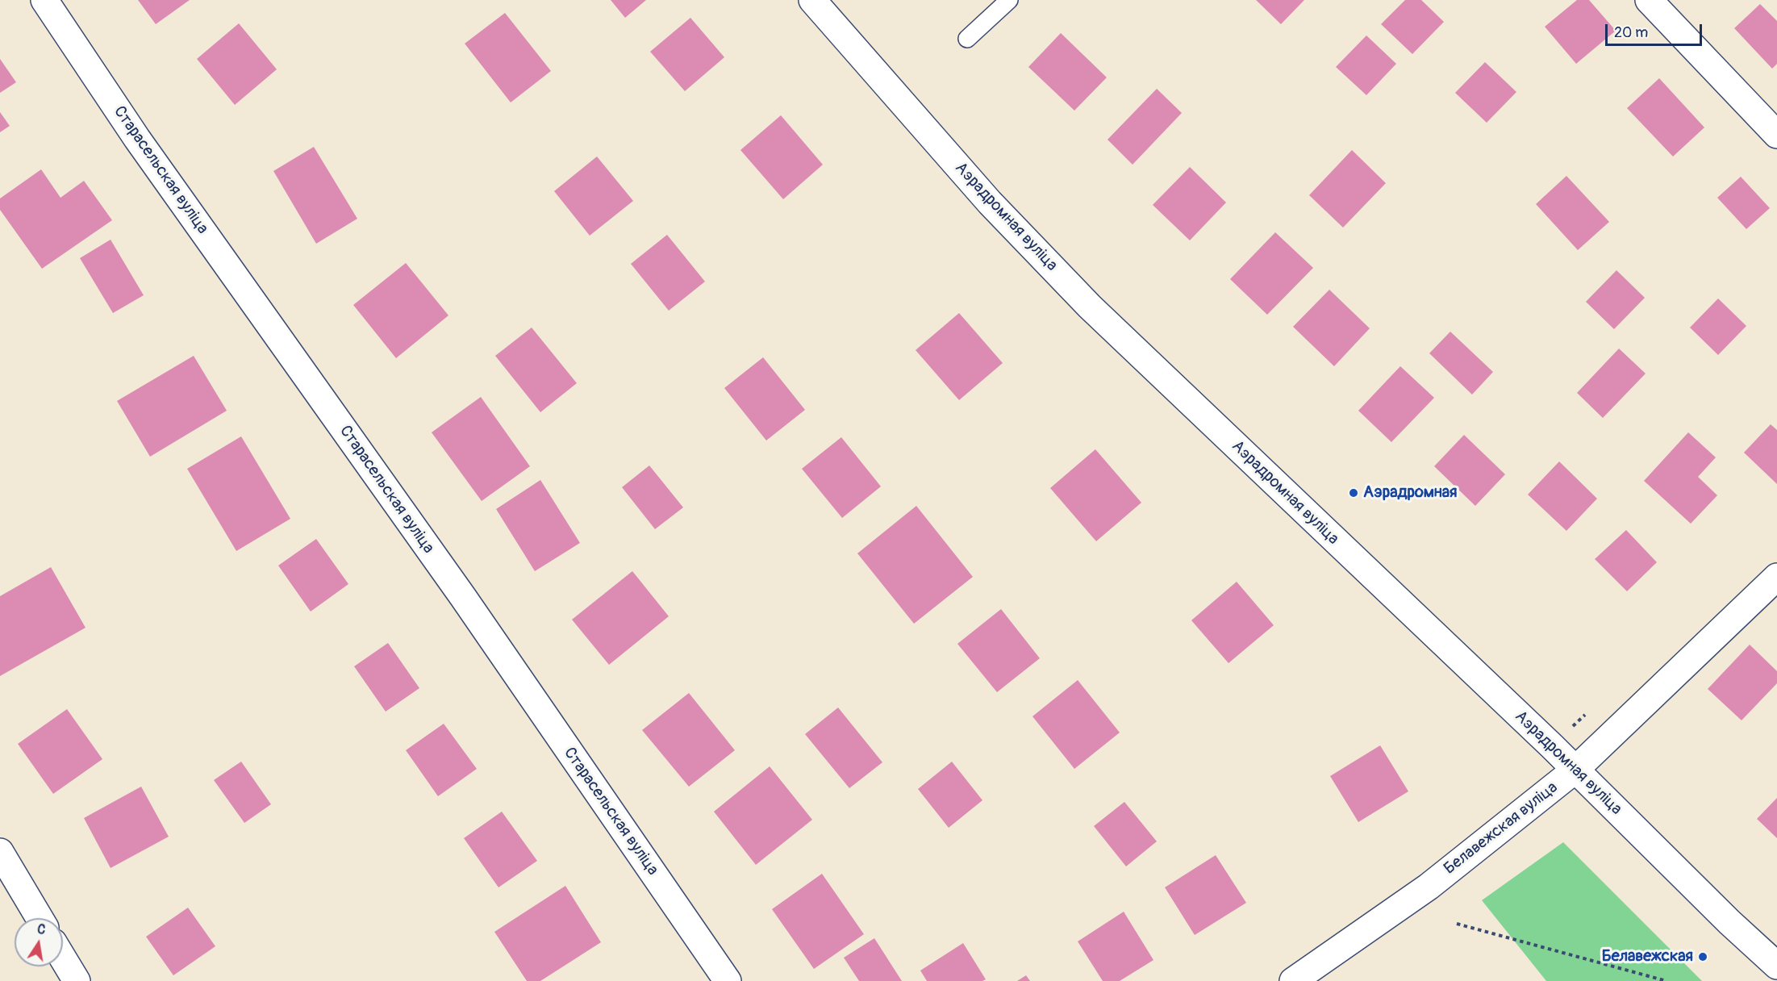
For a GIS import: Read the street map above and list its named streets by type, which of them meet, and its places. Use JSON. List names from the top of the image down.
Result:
{
  "streets": {
    "street": ["Старасельская вуліца", "Аэрадромная вуліца", "Белавежская вуліца"]
  },
  "crossings": [
    ["Аэрадромная вуліца", "Белавежская вуліца"]
  ],
  "places": ["Аэрадромная", "Белавежская"],
  "scale_bar": "20 m",
  "north": "top"
}
